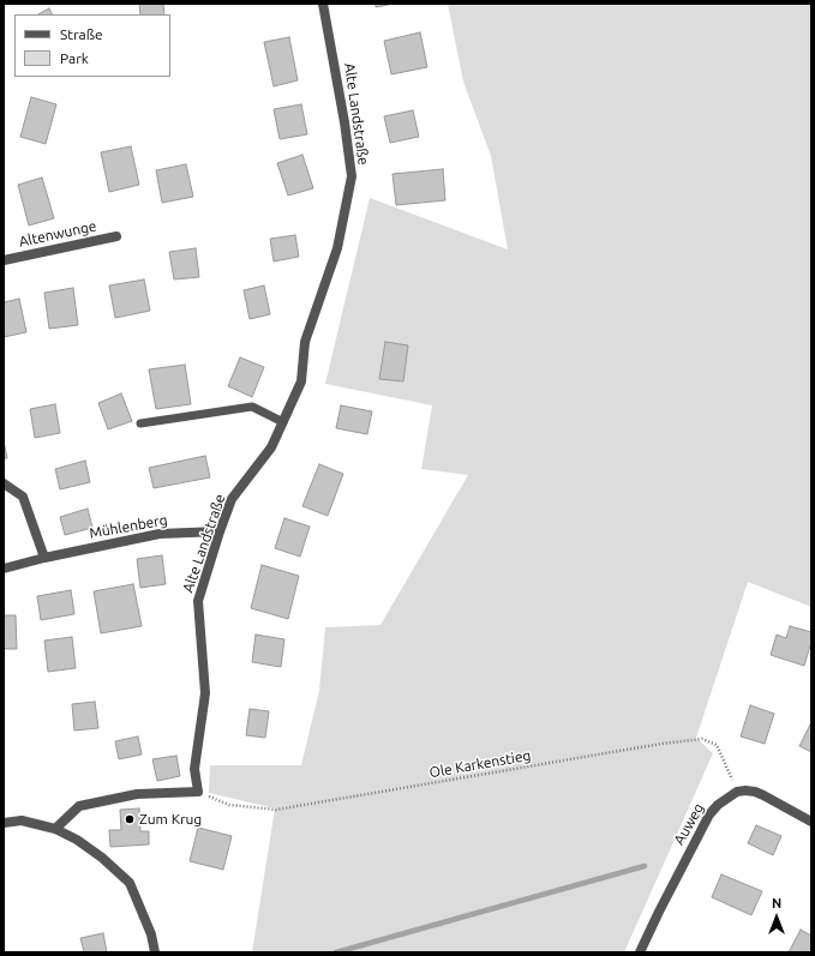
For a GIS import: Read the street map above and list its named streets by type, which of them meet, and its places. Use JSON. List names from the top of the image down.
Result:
{
  "streets": {
    "street": [
      "Alte Landstraße",
      "Altenwunge",
      "Mühlenberg",
      "Auweg"
    ],
    "path": ["Ole Karkenstieg"]
  },
  "crossings": [
    ["Alte Landstraße", "Mühlenberg"],
    ["Alte Landstraße", "Ole Karkenstieg"],
    ["Ole Karkenstieg", "Auweg"]
  ],
  "places": ["Zum Krug"],
  "legend": ["Straße", "Park"],
  "north": "top"
}
